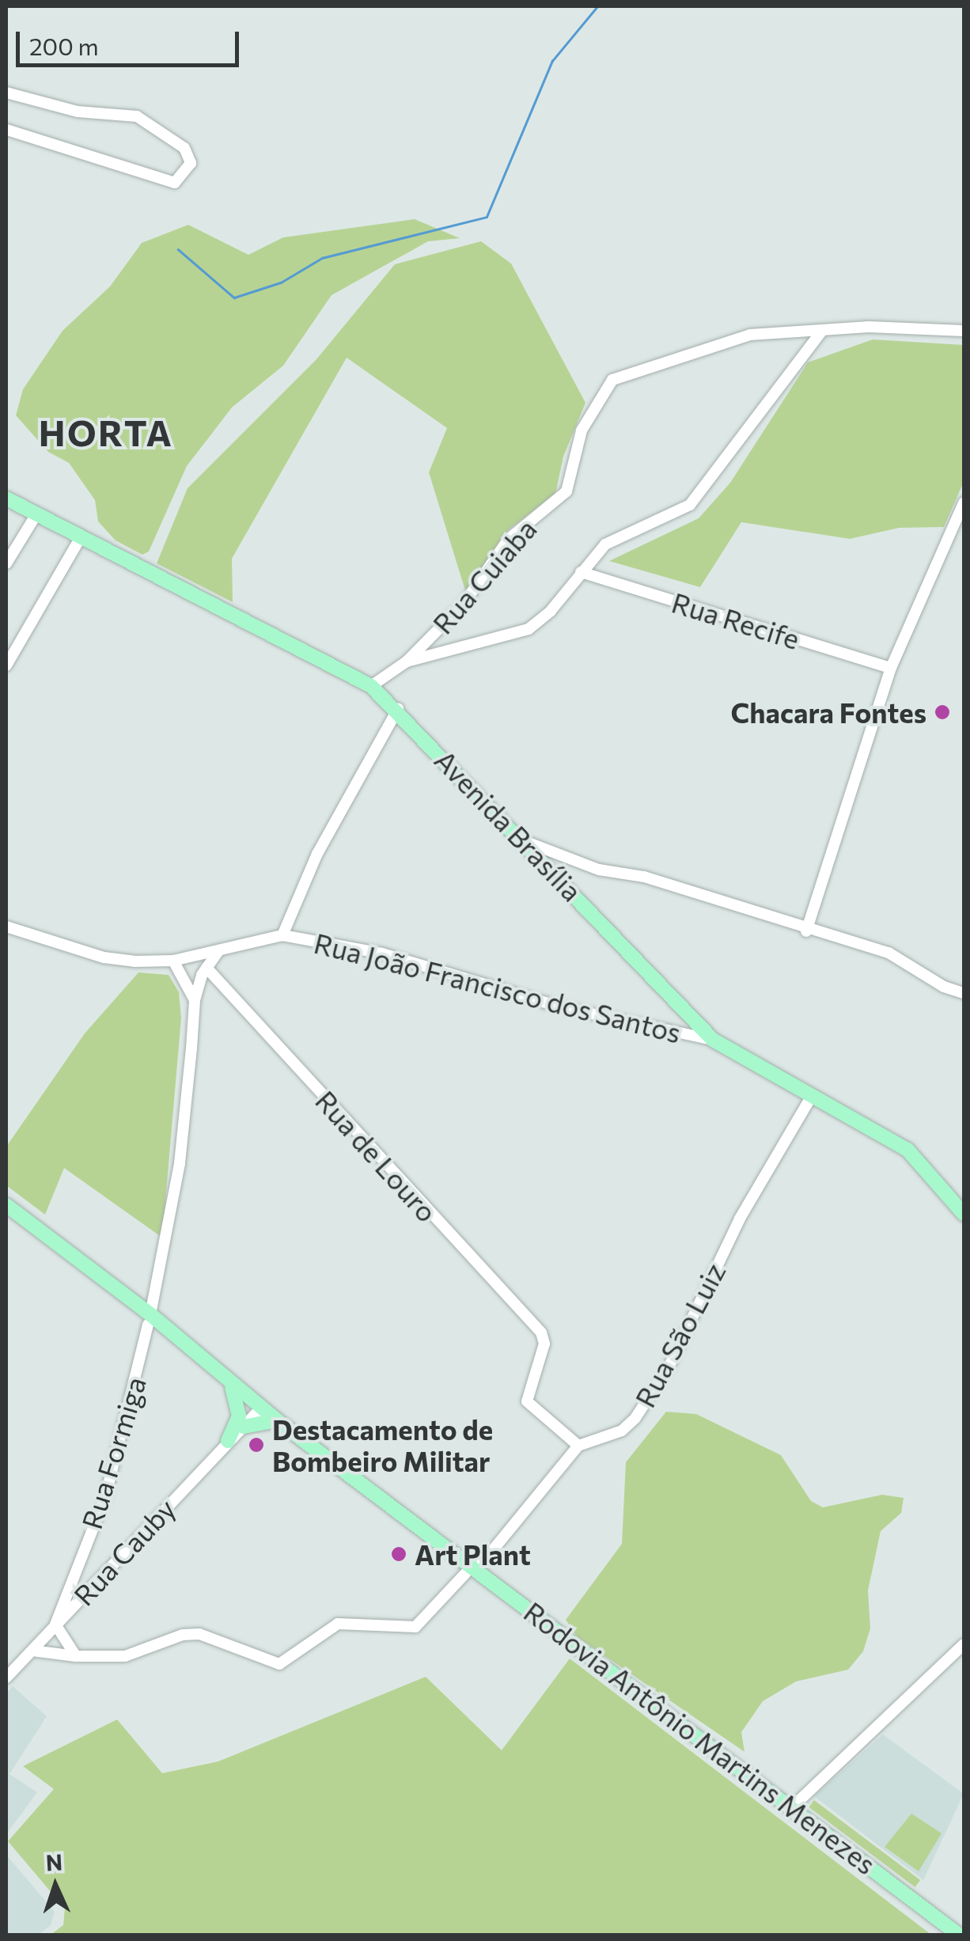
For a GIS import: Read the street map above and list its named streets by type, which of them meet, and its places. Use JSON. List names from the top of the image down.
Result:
{
  "streets": {
    "main road": ["Avenida Brasília", "Rodovia Antônio Martins Menezes"],
    "street": [
      "Rua Cuiaba",
      "Rua Recife",
      "Rua João Francisco dos Santos",
      "Rua de Louro",
      "Rua São Luiz",
      "Rua Formiga",
      "Rua Cauby"
    ]
  },
  "crossings": [
    ["Avenida Brasília", "Rua João Francisco dos Santos"],
    ["Avenida Brasília", "Rua São Luiz"],
    ["Rua João Francisco dos Santos", "Rua Formiga"],
    ["Rua de Louro", "Rua São Luiz"],
    ["Rua de Louro", "Rua Formiga"],
    ["Rua Formiga", "Rua Cauby"],
    ["Rua Formiga", "Rodovia Antônio Martins Menezes"],
    ["Rua Cauby", "Rodovia Antônio Martins Menezes"]
  ],
  "districts": ["HORTA"],
  "places": ["Chacara Fontes", "Destacamento de Bombeiro Militar", "Art Plant"],
  "scale_bar": "200 m",
  "north": "top"
}
